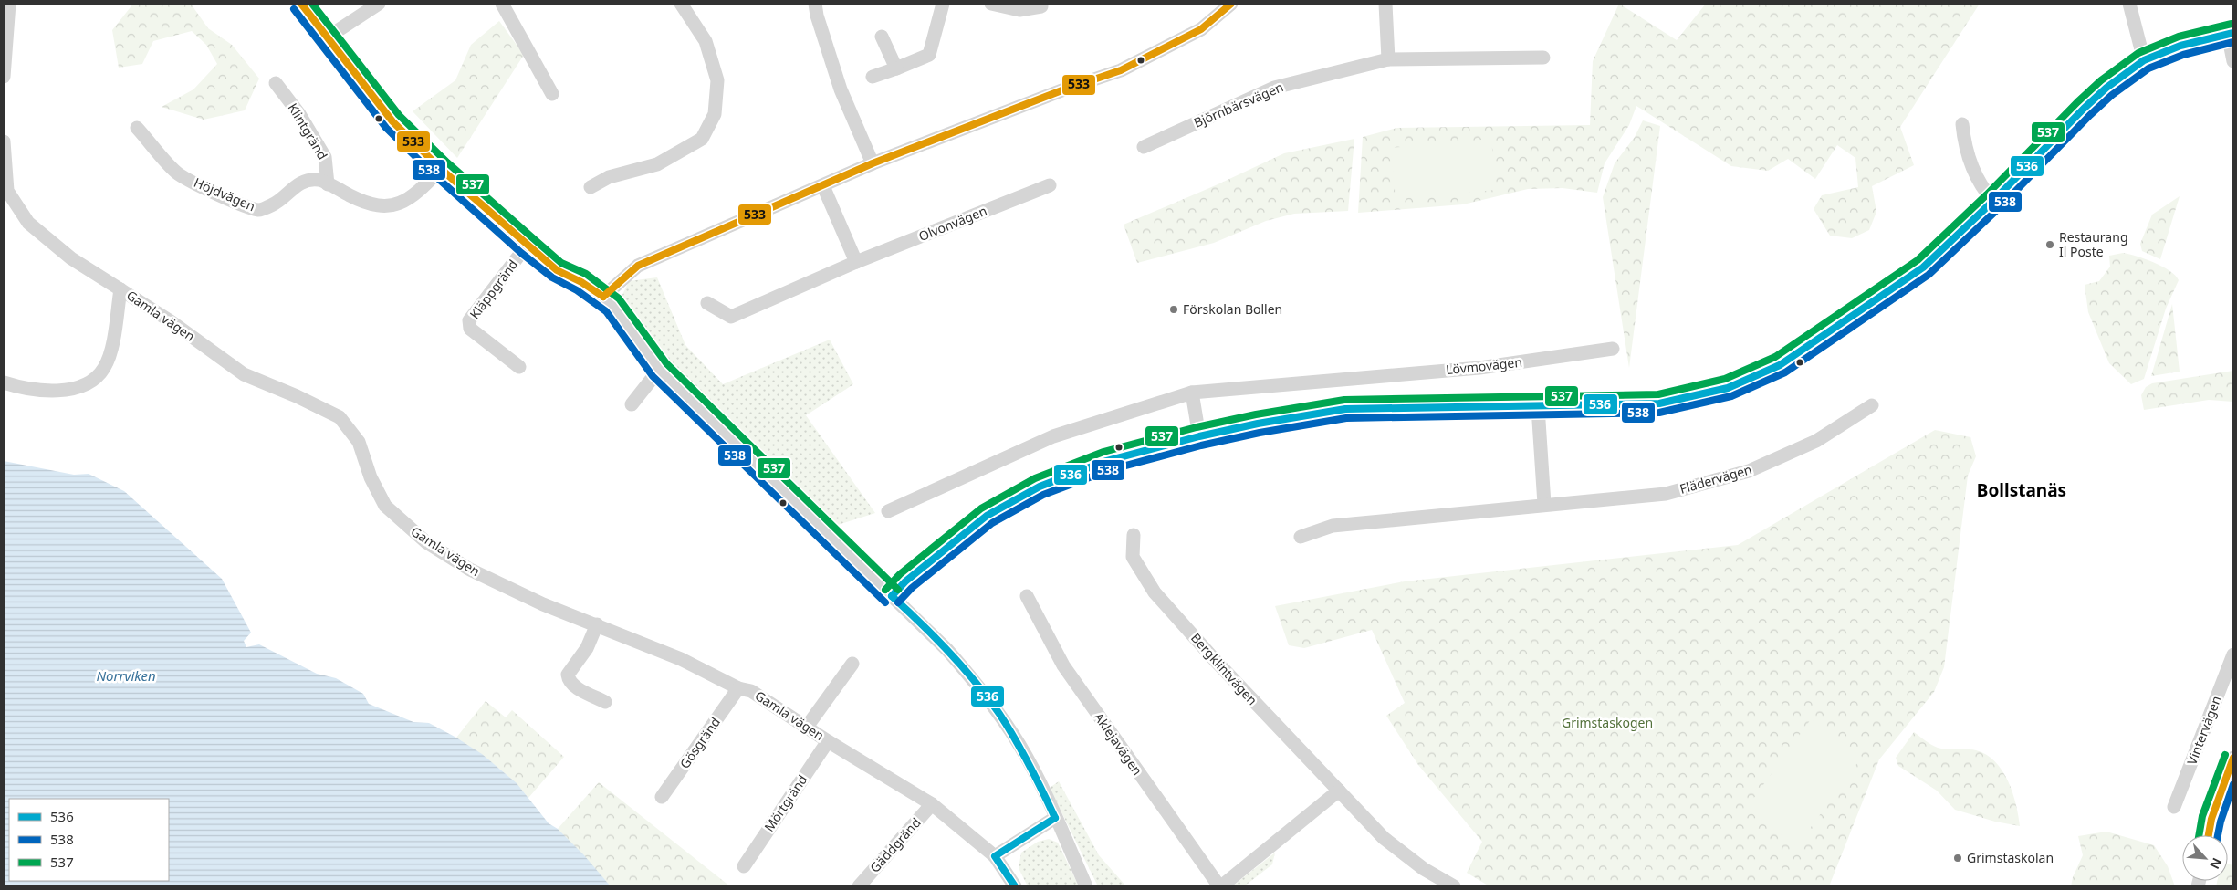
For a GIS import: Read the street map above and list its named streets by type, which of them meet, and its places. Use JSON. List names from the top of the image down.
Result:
{
  "streets": {
    "street": [
      "Björnbärsvägen",
      "Klintgränd",
      "Höjdvägen",
      "Olvonvägen",
      "Kläppgränd",
      "Gamla vägen",
      "Lövmovägen",
      "Flädervägen",
      "Bergklintvägen",
      "Vintervägen",
      "Gösgränd",
      "Aklejavägen",
      "Mörtgränd",
      "Gäddgränd"
    ]
  },
  "crossings": [
    ["Klintgränd", "Höjdvägen"],
    ["Gamla vägen", "Gösgränd"],
    ["Gamla vägen", "Mörtgränd"],
    ["Gamla vägen", "Gäddgränd"]
  ],
  "districts": ["Bollstanäs"],
  "water": ["Norrviken"],
  "parks": ["Grimstaskogen"],
  "places": ["Restaurang Il Poste", "Förskolan Bollen", "Grimstaskolan"],
  "lines": [
    "transit line 537",
    "transit line 533",
    "transit line 538",
    "transit line 536"
  ],
  "legend": ["536", "538", "537"],
  "north": "bottom right"
}
